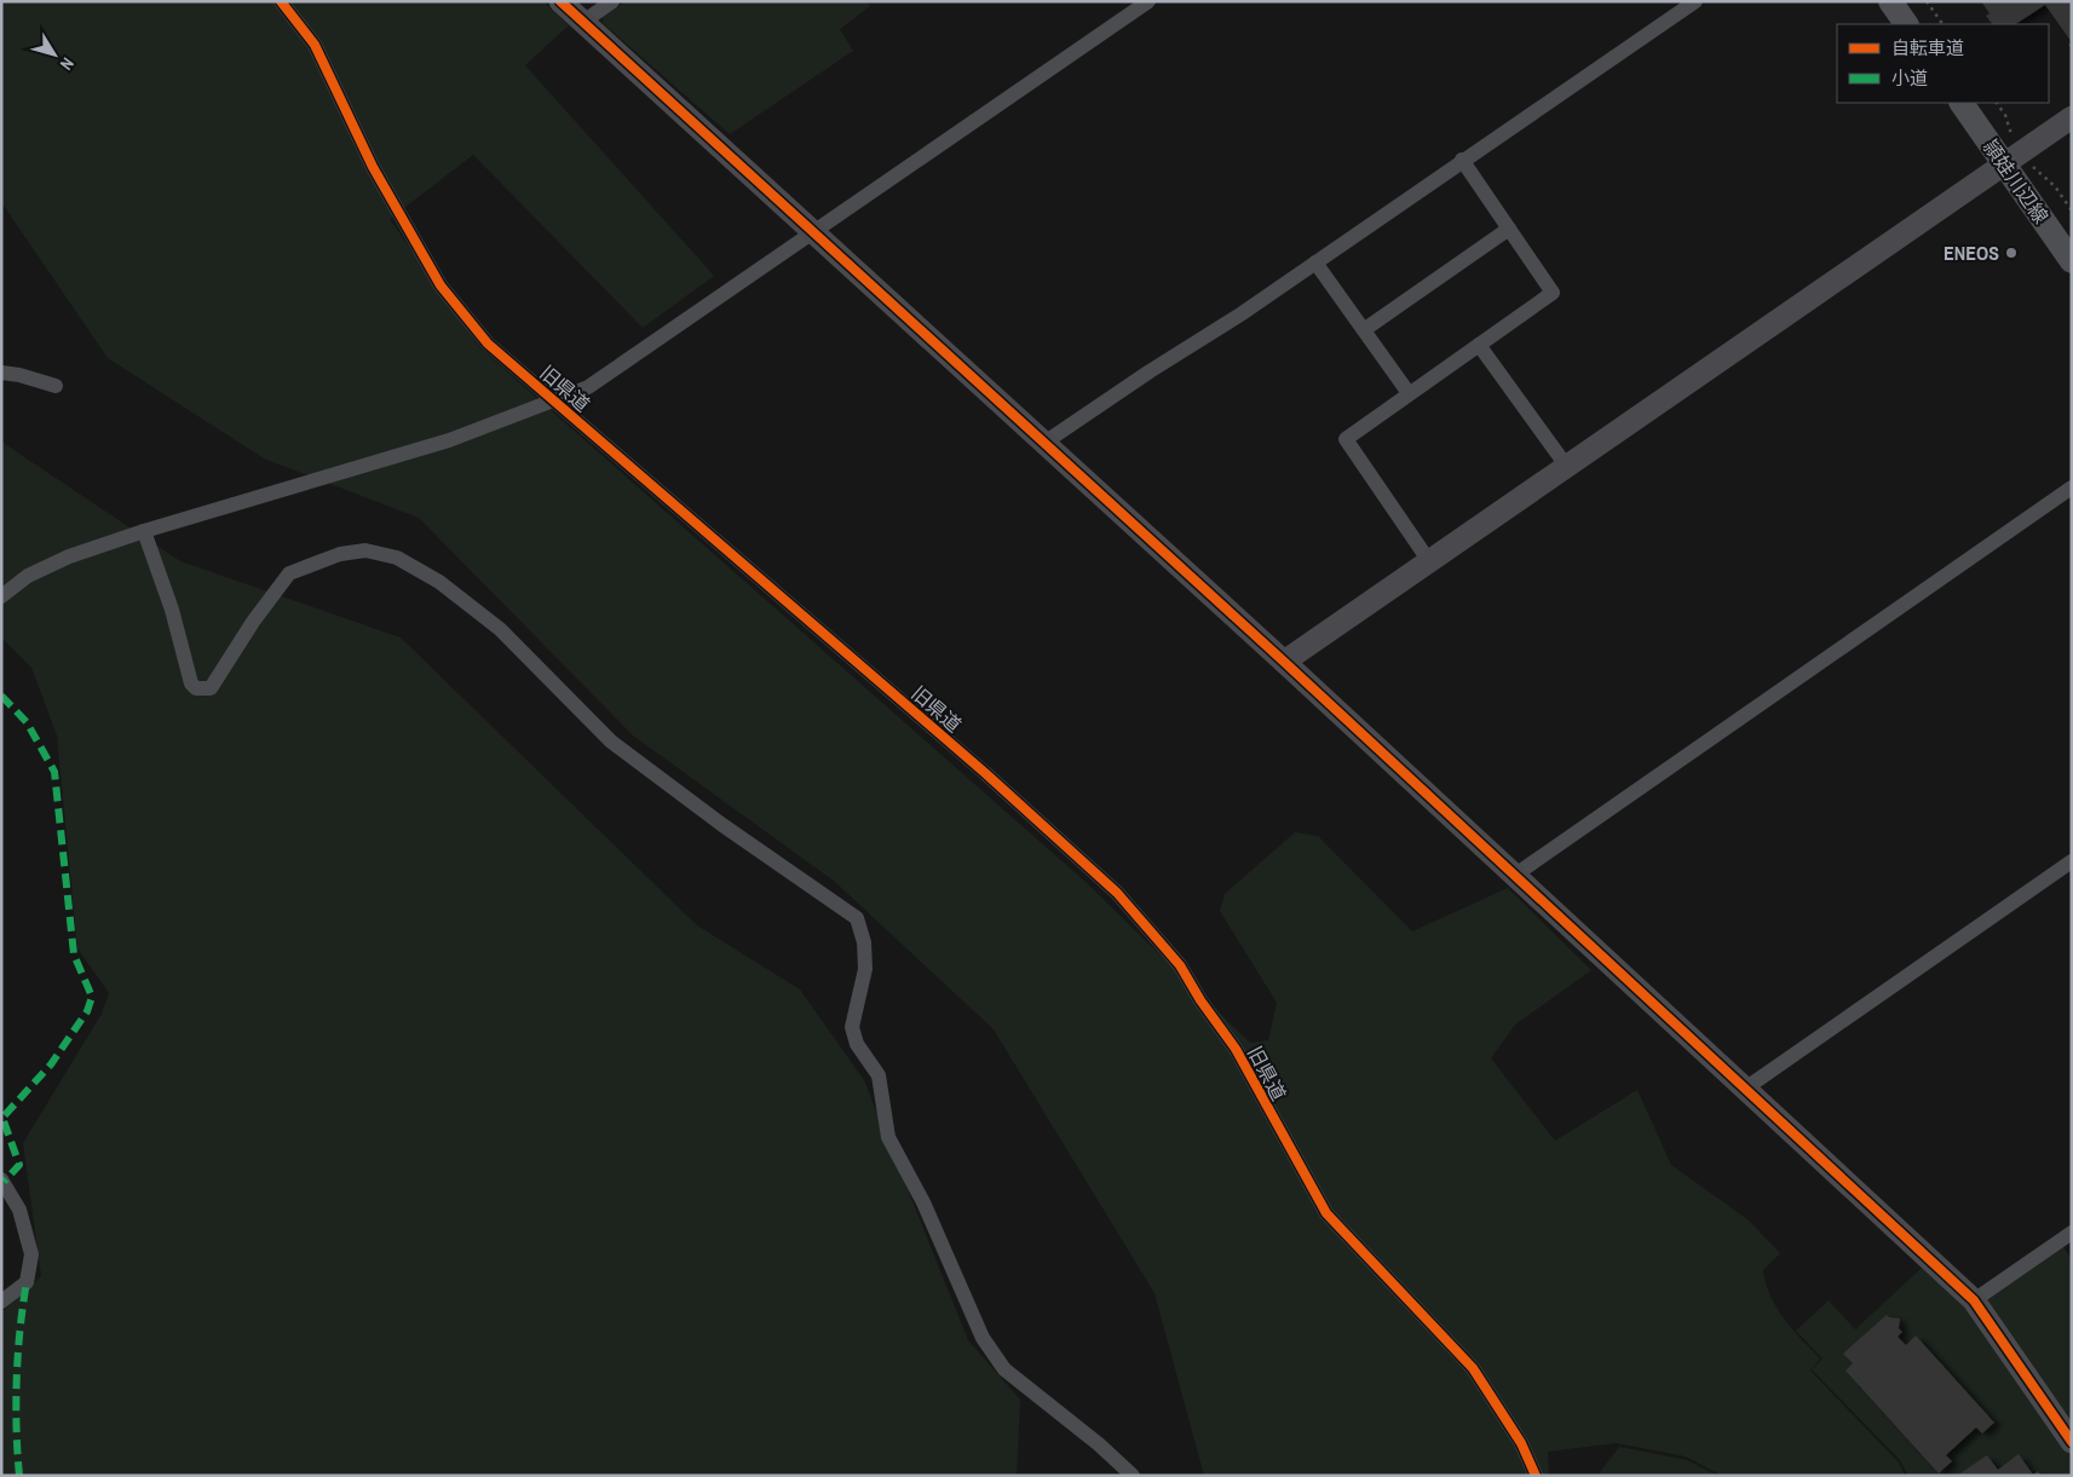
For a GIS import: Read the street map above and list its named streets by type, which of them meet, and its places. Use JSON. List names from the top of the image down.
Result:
{
  "streets": {
    "main road": ["頴娃川辺線"],
    "street": ["旧県道"]
  },
  "places": ["ENEOS"],
  "legend": ["自転車道", "小道"],
  "north": "bottom right"
}
